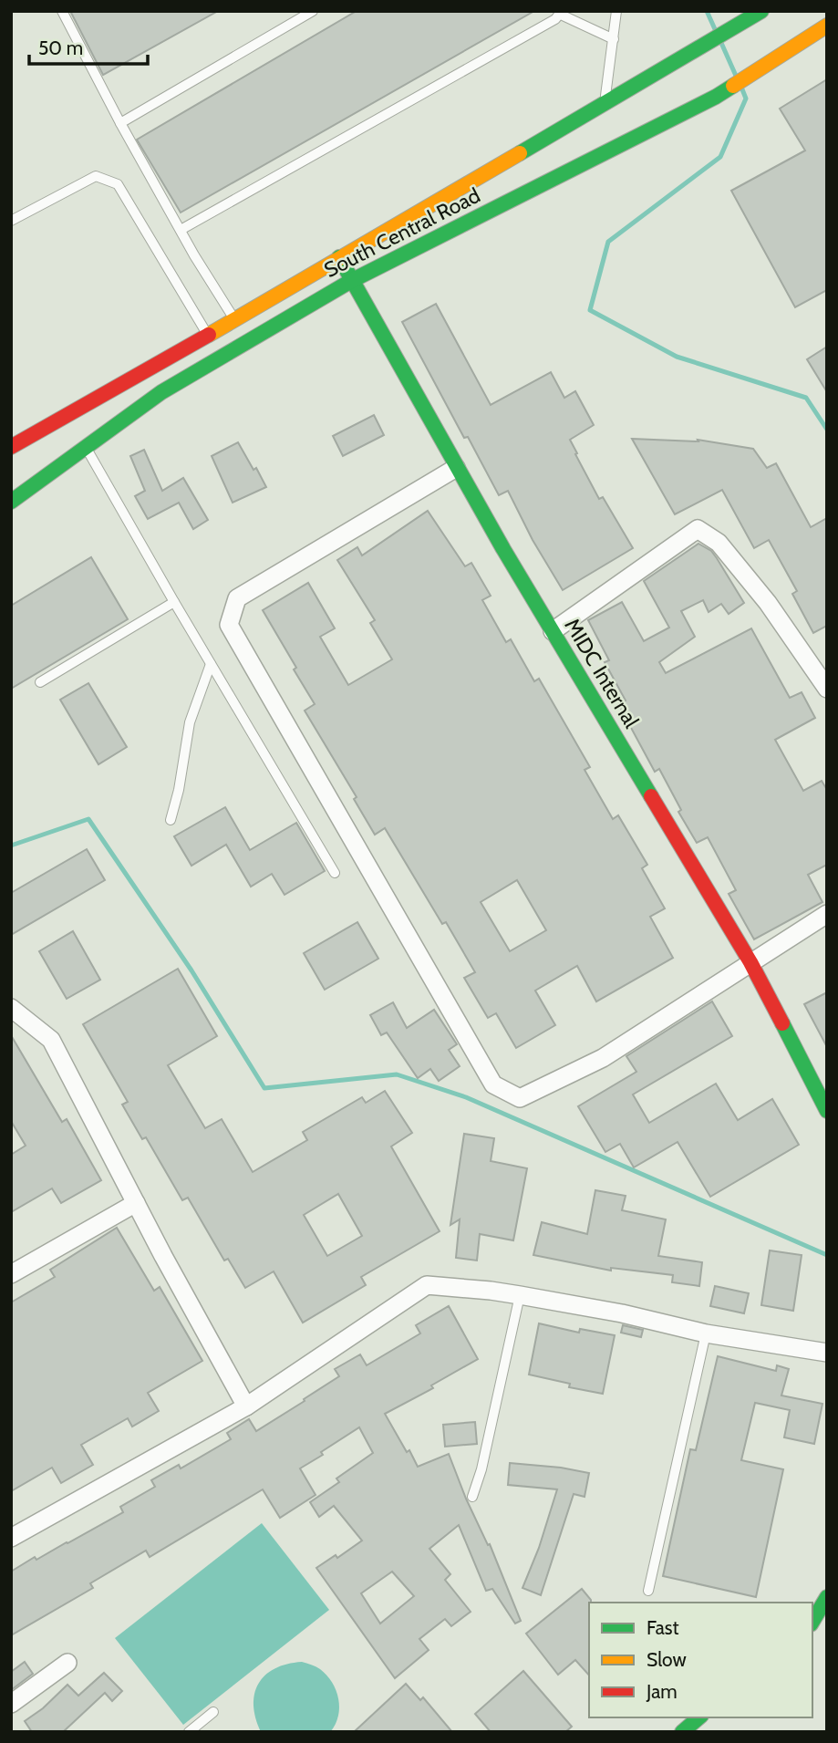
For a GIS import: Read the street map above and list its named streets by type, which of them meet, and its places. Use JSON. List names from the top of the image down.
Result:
{
  "streets": {
    "main road": ["South Central Road", "MIDC Internal"]
  },
  "crossings": [
    ["South Central Road", "MIDC Internal"]
  ],
  "legend": ["Fast", "Slow", "Jam"],
  "scale_bar": "50 m"
}
